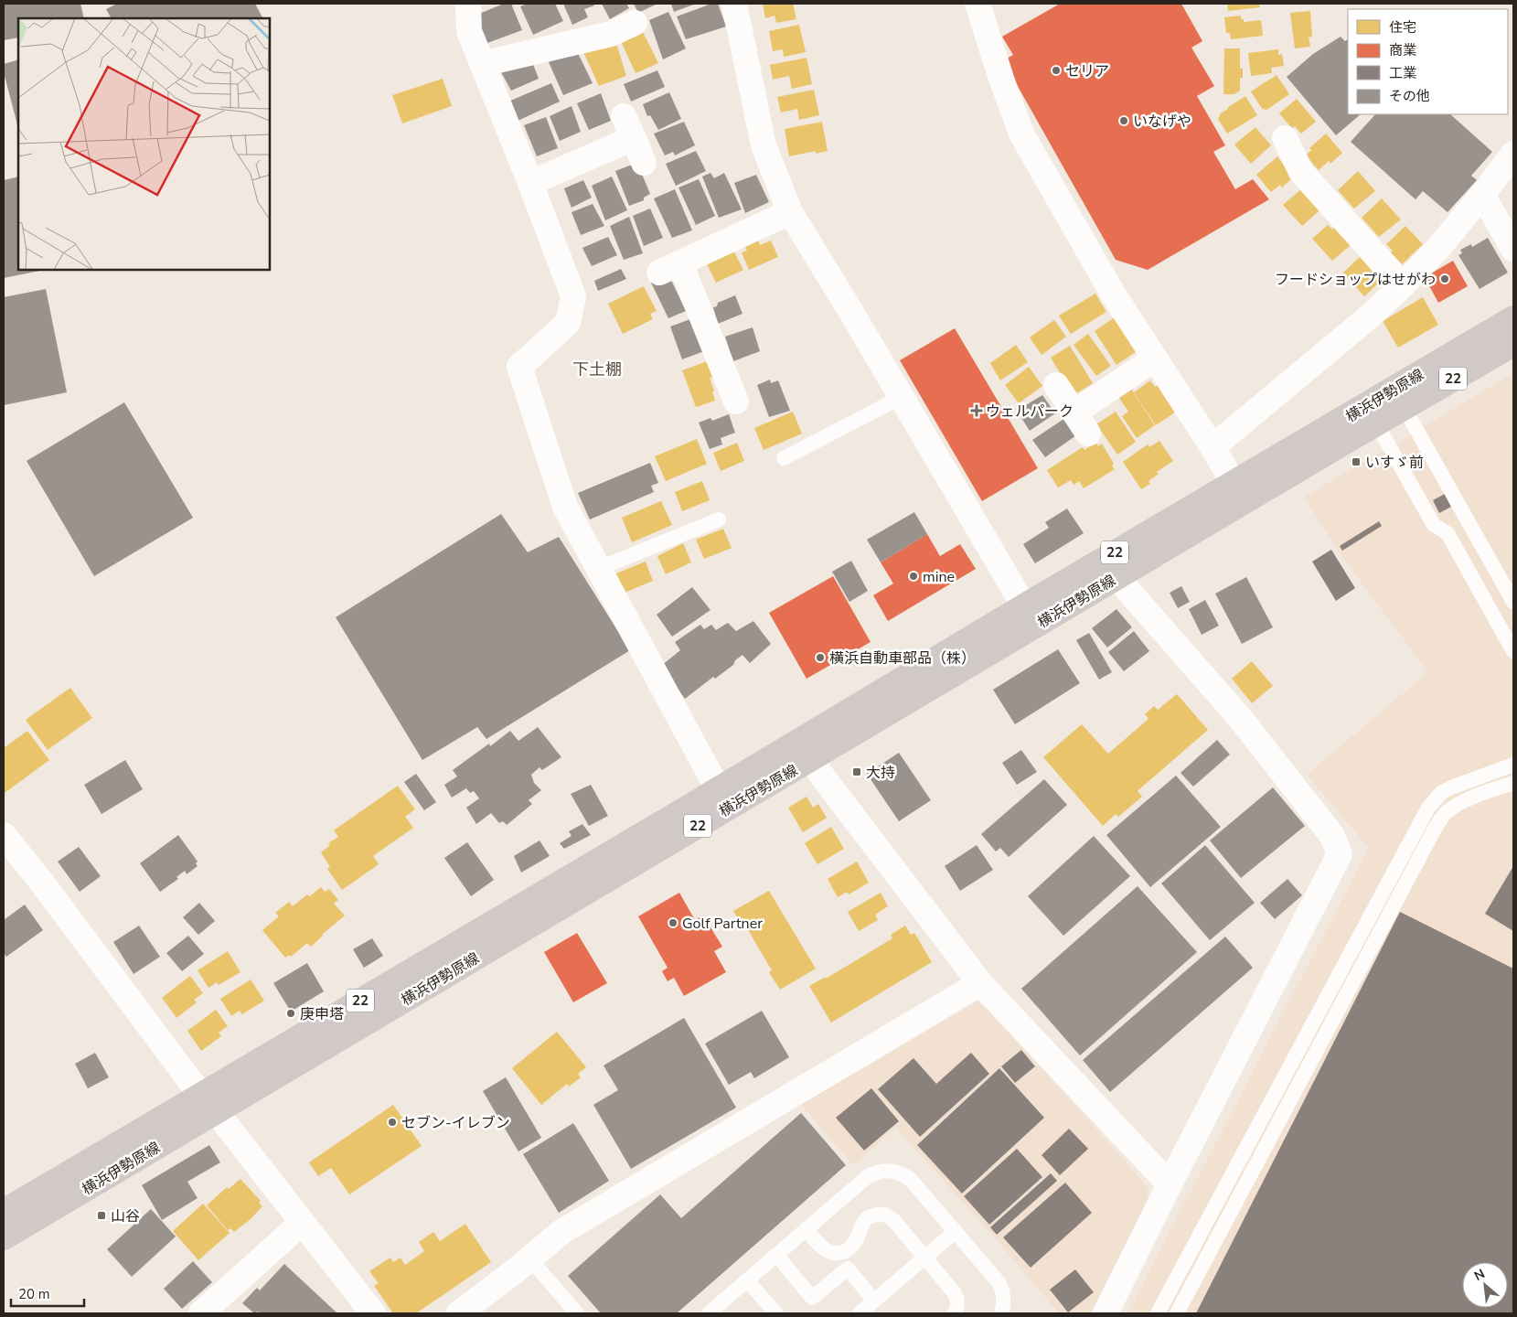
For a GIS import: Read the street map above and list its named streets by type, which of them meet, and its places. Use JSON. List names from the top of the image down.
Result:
{
  "streets": {
    "main road": ["22", "横浜伊勢原線"]
  },
  "districts": ["下土棚"],
  "places": {
    "other": [
      "セリア",
      "いなげや",
      "フードショップはせがわ",
      "mine",
      "横浜自動車部品（株）",
      "Golf Partner",
      "庚申塔",
      "セブン-イレブン"
    ],
    "health": ["ウェルパーク"],
    "transit": ["いすゞ前", "大持", "山谷"]
  },
  "legend": [
    "住宅",
    "商業",
    "工業",
    "その他"
  ],
  "scale_bar": "20 m",
  "north": "top left"
}
